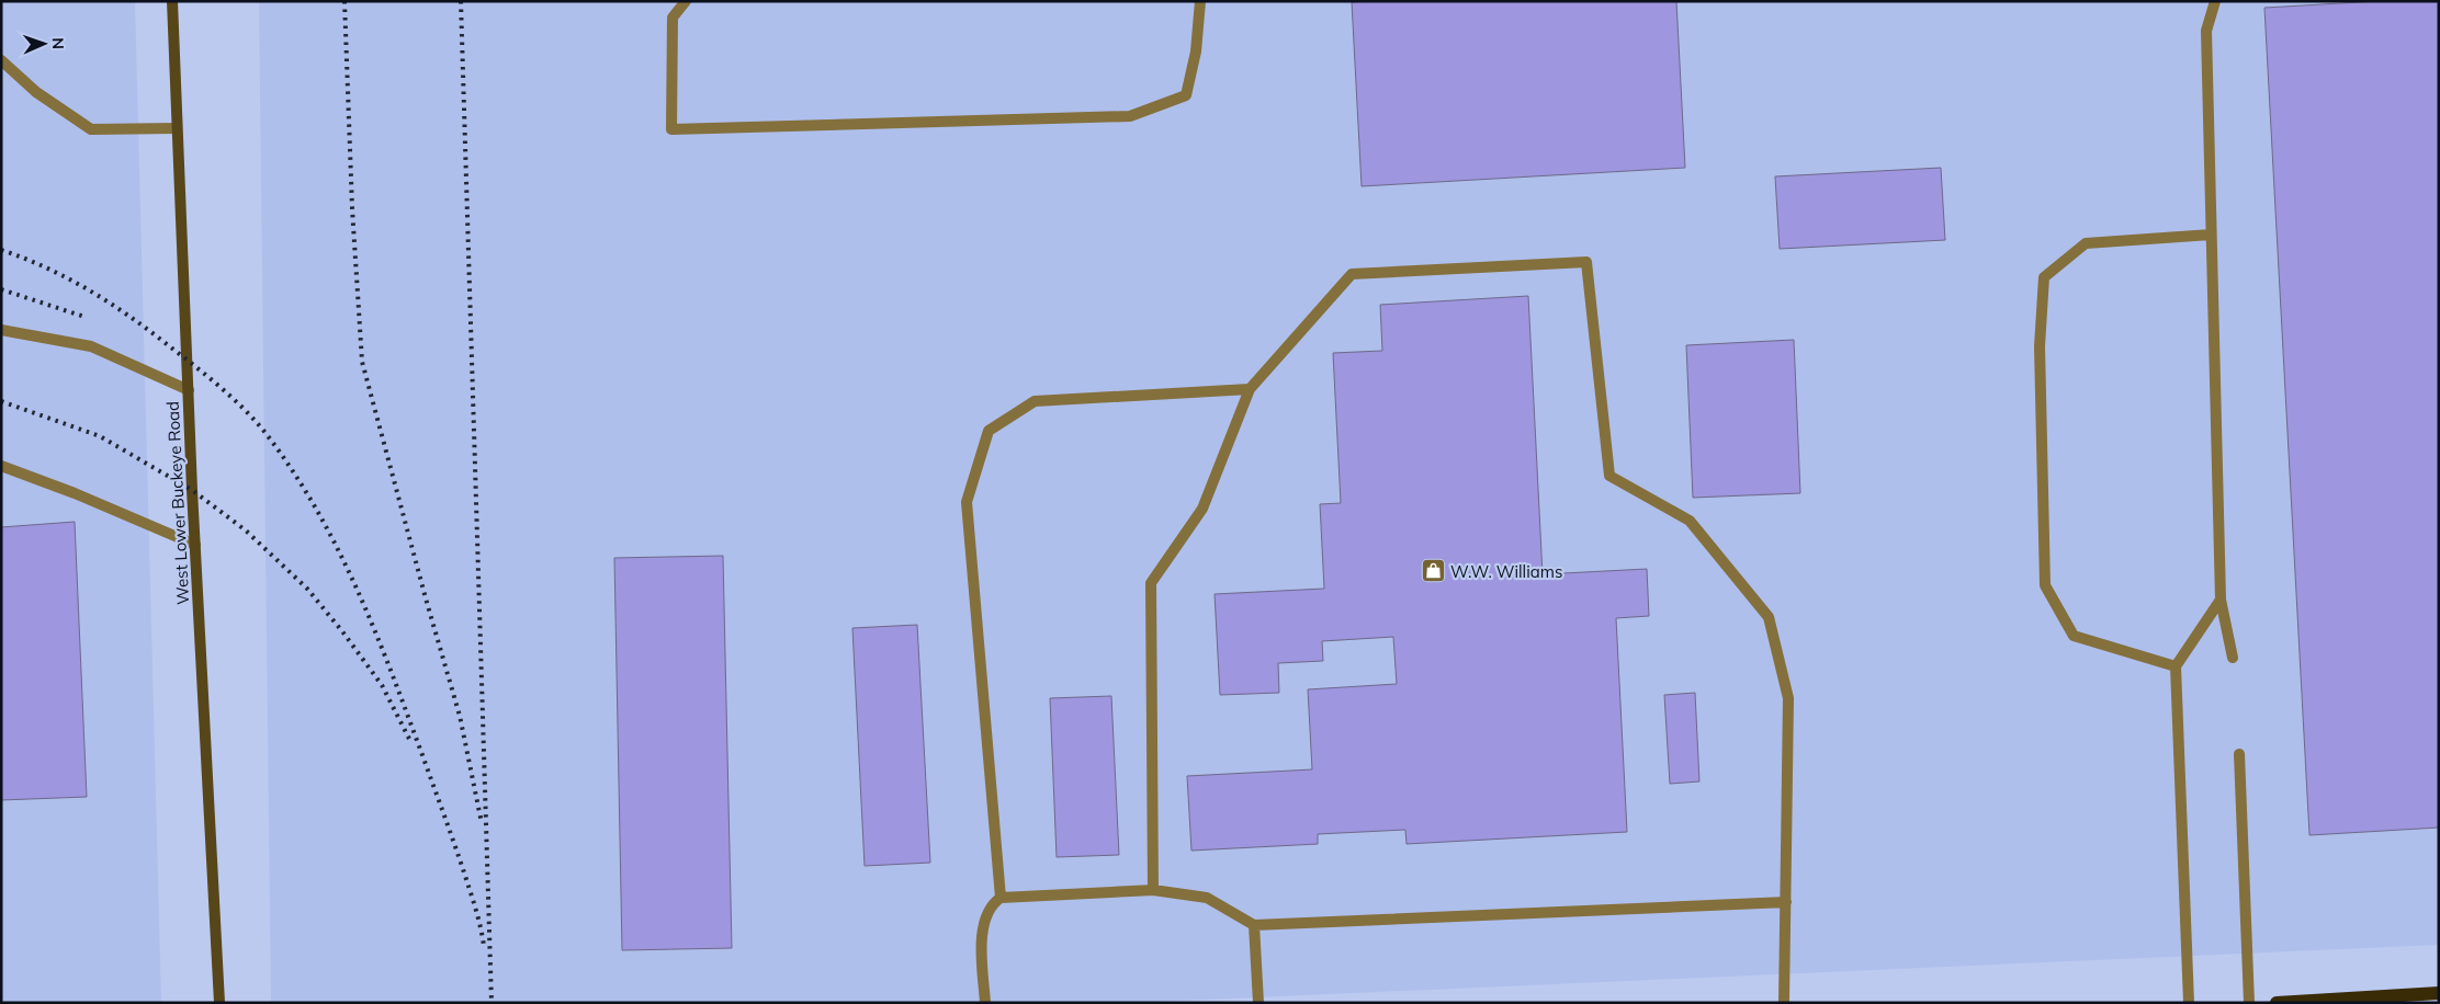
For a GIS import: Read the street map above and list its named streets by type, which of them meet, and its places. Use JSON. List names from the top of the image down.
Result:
{
  "streets": {
    "main road": ["West Lower Buckeye Road"]
  },
  "places": {
    "shop": ["W.W. Williams"]
  },
  "north": "right"
}
